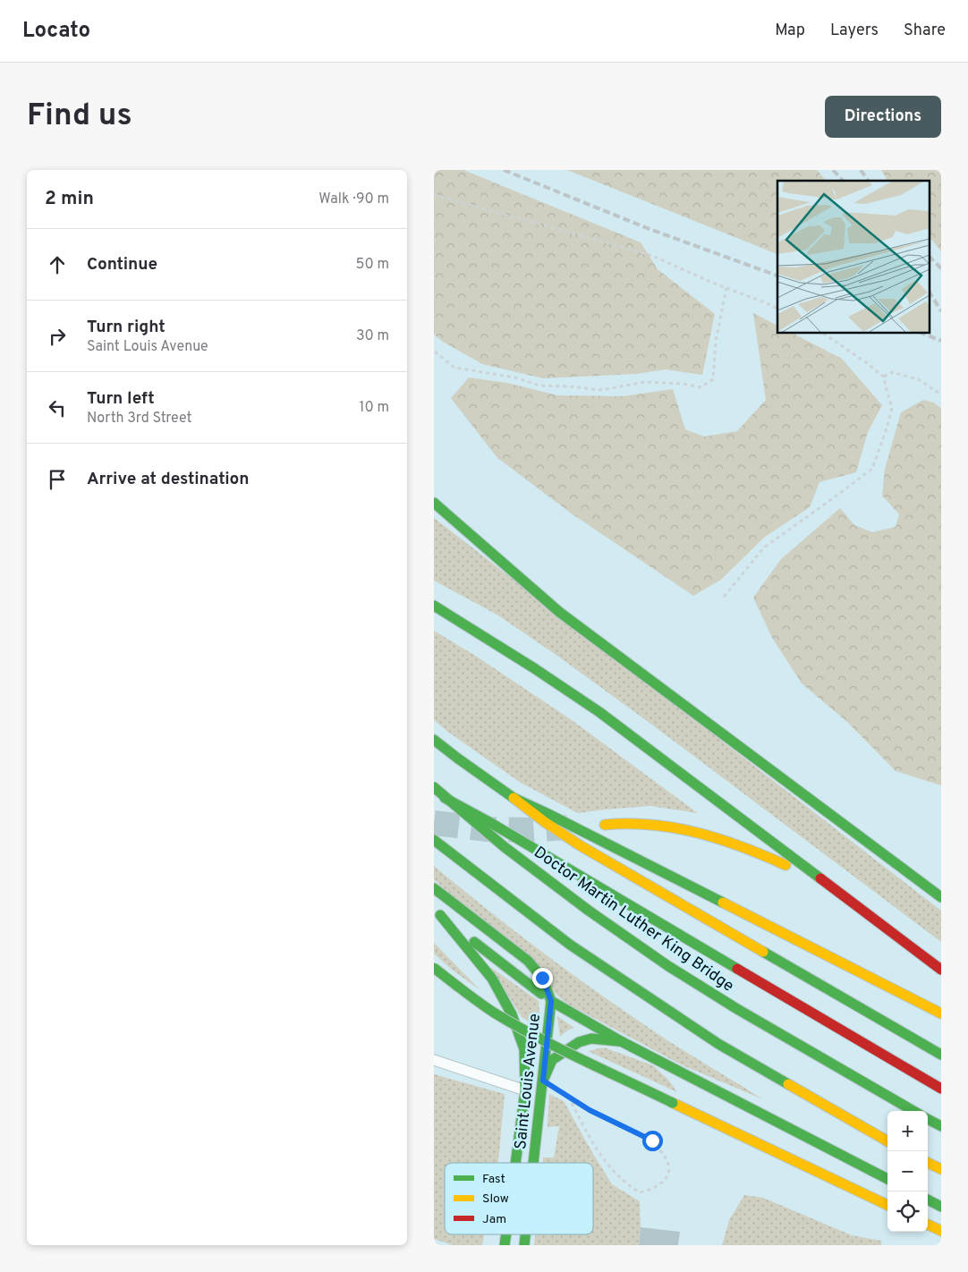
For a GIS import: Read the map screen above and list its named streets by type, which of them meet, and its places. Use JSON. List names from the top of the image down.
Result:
{
  "streets": {
    "main road": ["Doctor Martin Luther King Bridge", "Saint Louis Avenue"]
  },
  "legend": ["Fast", "Slow", "Jam"],
  "page": {
    "header": "Locato",
    "nav": ["Map", "Layers", "Share"],
    "buttons": "Directions",
    "title": "Find us",
    "heading": ["2 min", "Walk · 90 m"],
    "list": [
      ["Continue", "50 m"],
      ["Turn right", "Saint Louis Avenue", "30 m"],
      ["Turn left", "North 3rd Street", "10 m"],
      "Arrive at destination"
    ],
    "map_buttons": ["+", "−"]
  }
}
